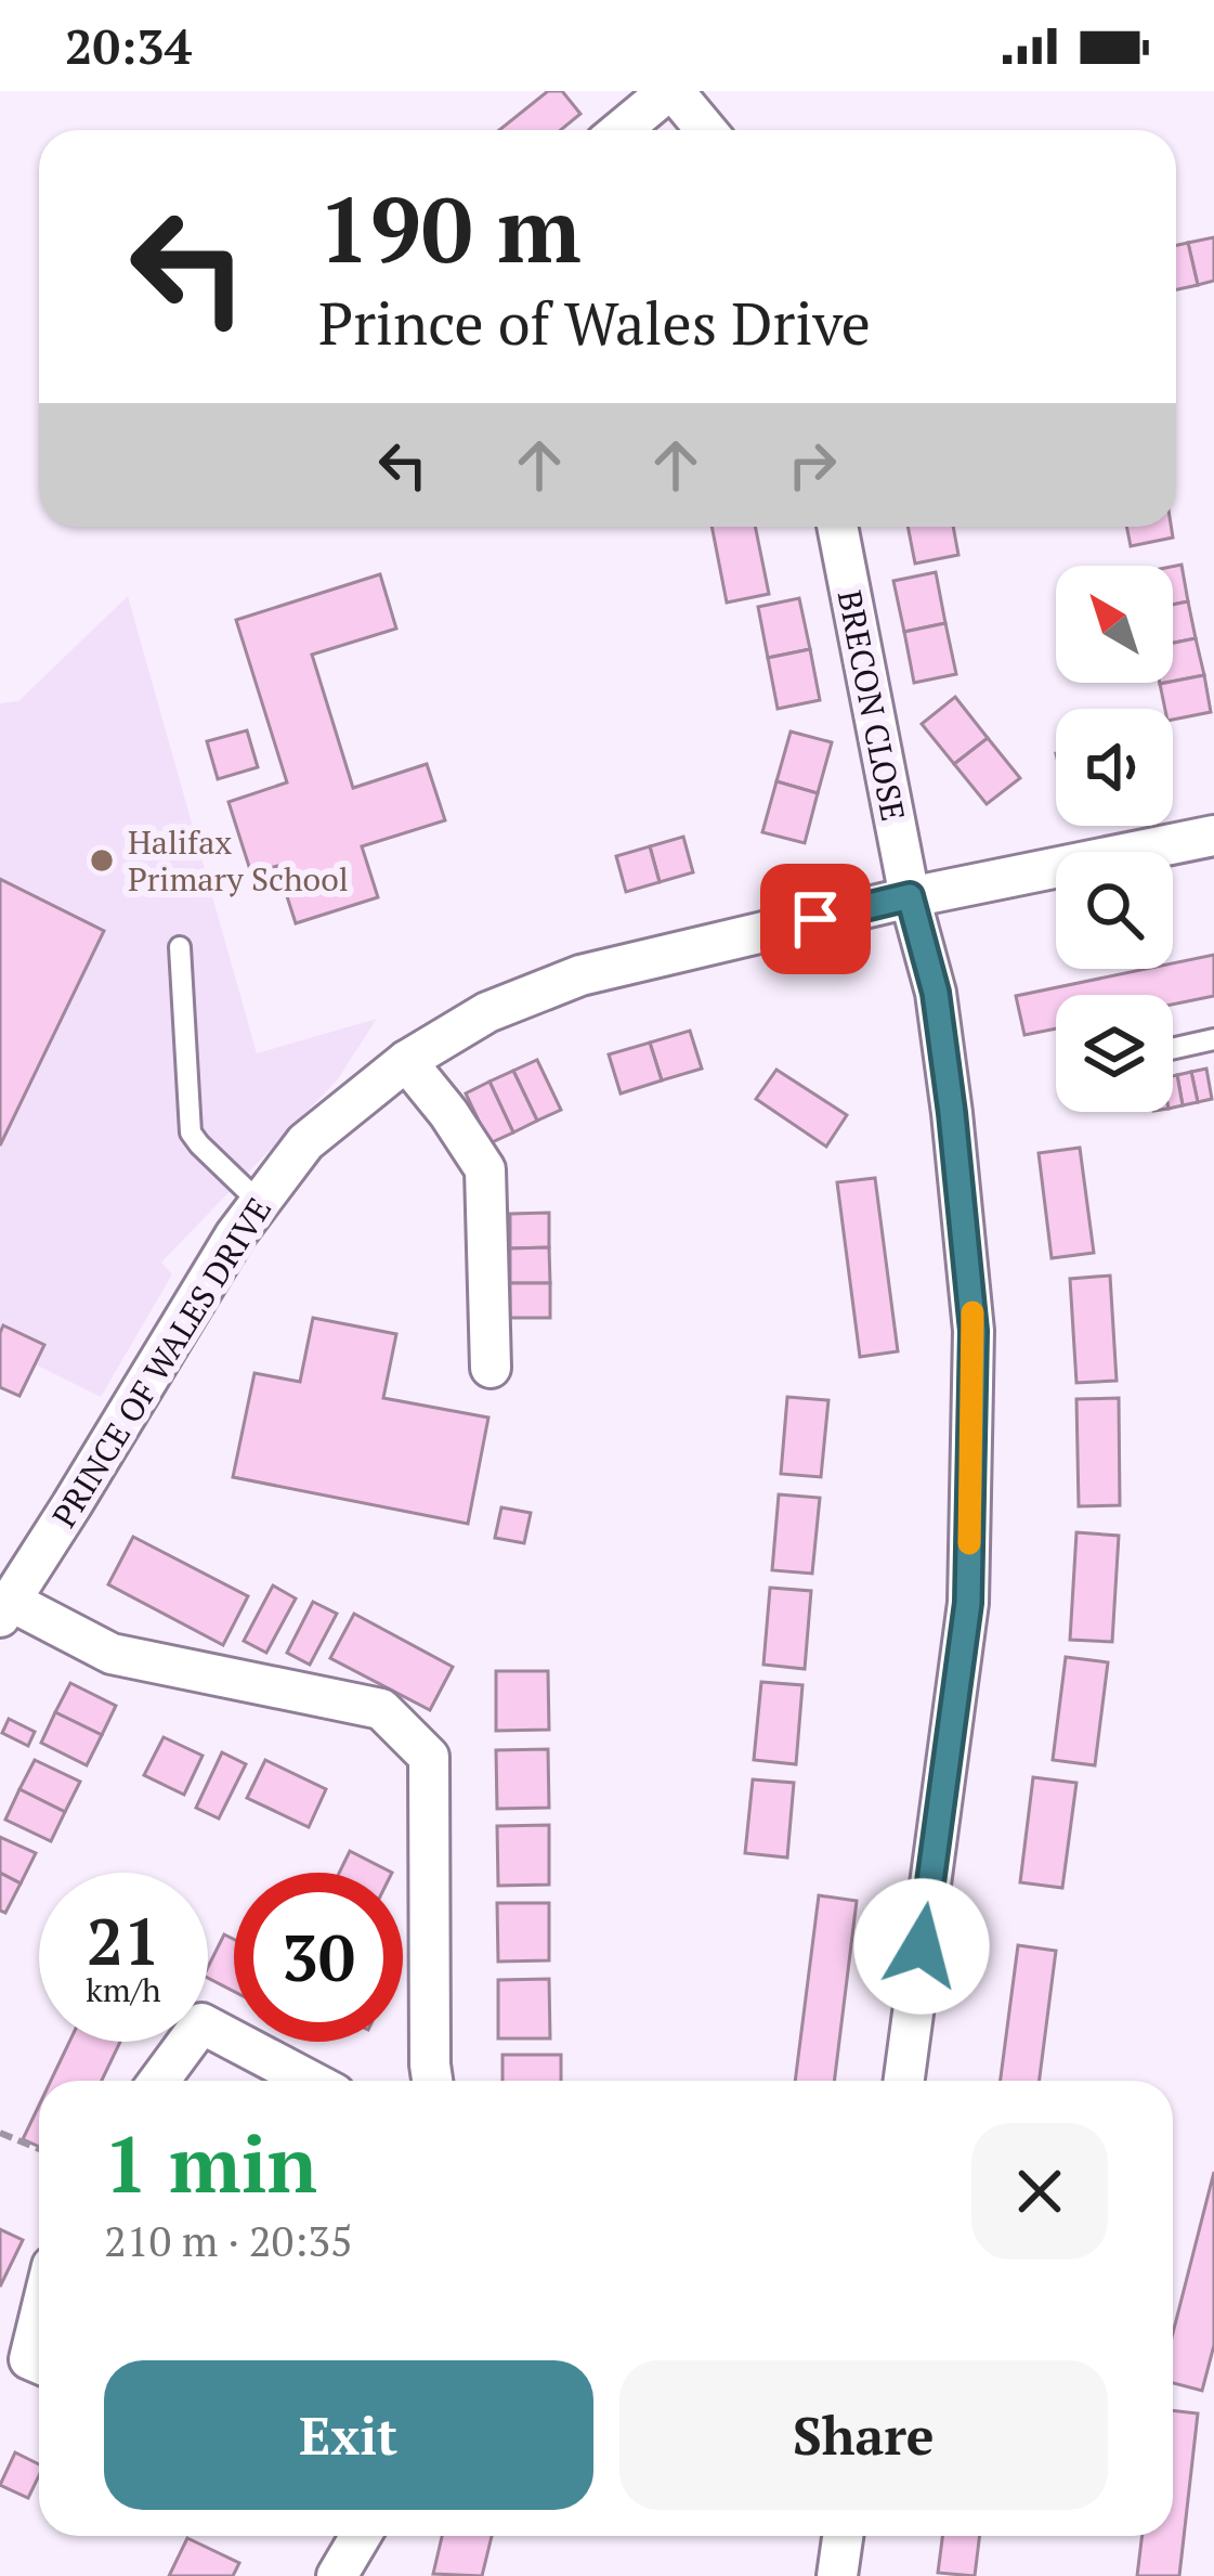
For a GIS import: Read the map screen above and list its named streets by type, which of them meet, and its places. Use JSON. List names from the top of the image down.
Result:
{
  "streets": {
    "street": ["BRECON CLOSE", "PRINCE OF WALES DRIVE"]
  },
  "crossings": [
    ["BRECON CLOSE", "PRINCE OF WALES DRIVE"]
  ],
  "places": ["Halifax Primary School"],
  "north": "top left",
  "page": {
    "status": "20:34",
    "turn": ["190 m", "Prince of Wales Drive"],
    "speed": "21 km/h",
    "limit": "30",
    "heading": ["1 min", "210 m · 20:35"],
    "buttons": ["Exit", "Share"]
  }
}
